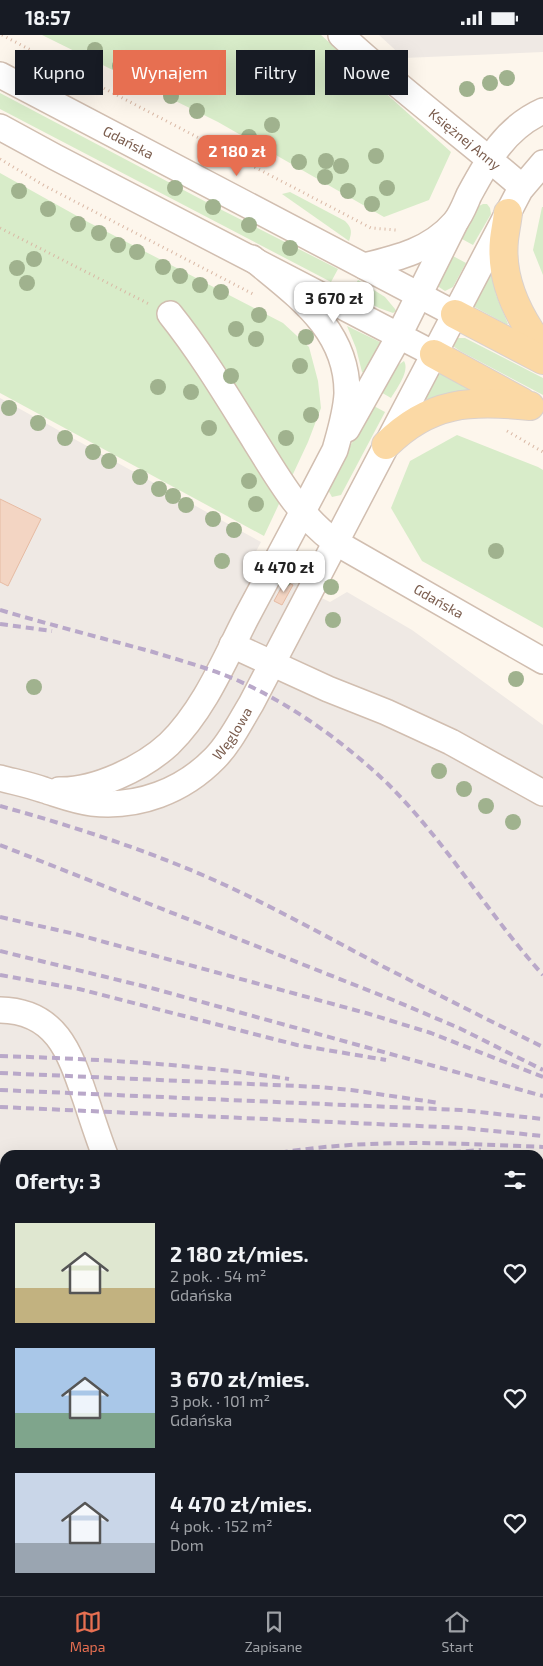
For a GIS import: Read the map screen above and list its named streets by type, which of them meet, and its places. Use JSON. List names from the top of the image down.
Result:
{
  "streets": {
    "street": ["Księżnej Anny", "Gdańska", "Węglowa"]
  },
  "crossings": [
    ["Gdańska", "Węglowa"]
  ],
  "page": {
    "status": "18:57",
    "chip": [
      "Kupno",
      "Wynajem",
      "Filtry",
      "Nowe"
    ],
    "price": ["2 180 zł", "3 670 zł", "4 470 zł"],
    "heading": "Oferty: 3",
    "list": [
      {
        "name": "2 180 zł/mies.",
        "note": "2 pok. · 54 m² · Gdańska"
      },
      {
        "name": "3 670 zł/mies.",
        "note": "3 pok. · 101 m² · Gdańska"
      },
      {
        "name": "4 470 zł/mies.",
        "note": "4 pok. · 152 m² · Dom"
      }
    ],
    "tabs": ["Mapa", "Zapisane", "Start"]
  }
}
